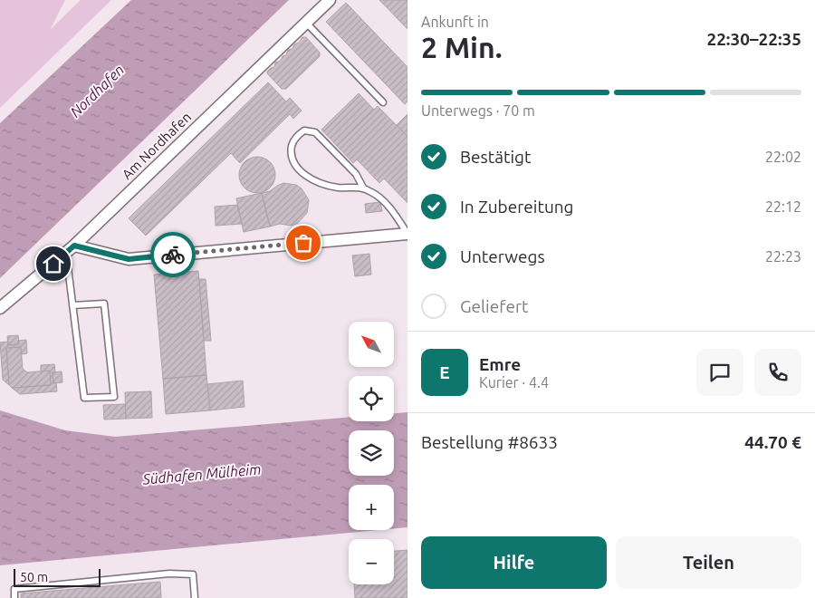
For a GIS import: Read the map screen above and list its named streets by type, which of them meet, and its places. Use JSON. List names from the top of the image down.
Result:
{
  "streets": {
    "street": ["Am Nordhafen"]
  },
  "water": ["Nordhafen", "Südhafen Mülheim"],
  "scale_bar": "50 m",
  "north": "top left",
  "page": {
    "heading": ["2 Min.", "Ankunft in", "22:30–22:35"],
    "panel": [
      "Emre",
      "Kurier · 4.4",
      "Bestellung #8633",
      "44.70 €"
    ],
    "bar": "Unterwegs · 70 m",
    "list": [
      ["Bestätigt", "22:02"],
      ["In Zubereitung", "22:12"],
      ["Unterwegs", "22:23"],
      "Geliefert"
    ],
    "map_buttons": ["+", "−"],
    "round": "E",
    "buttons": ["Hilfe", "Teilen"],
    "scale": "50 m"
  }
}
